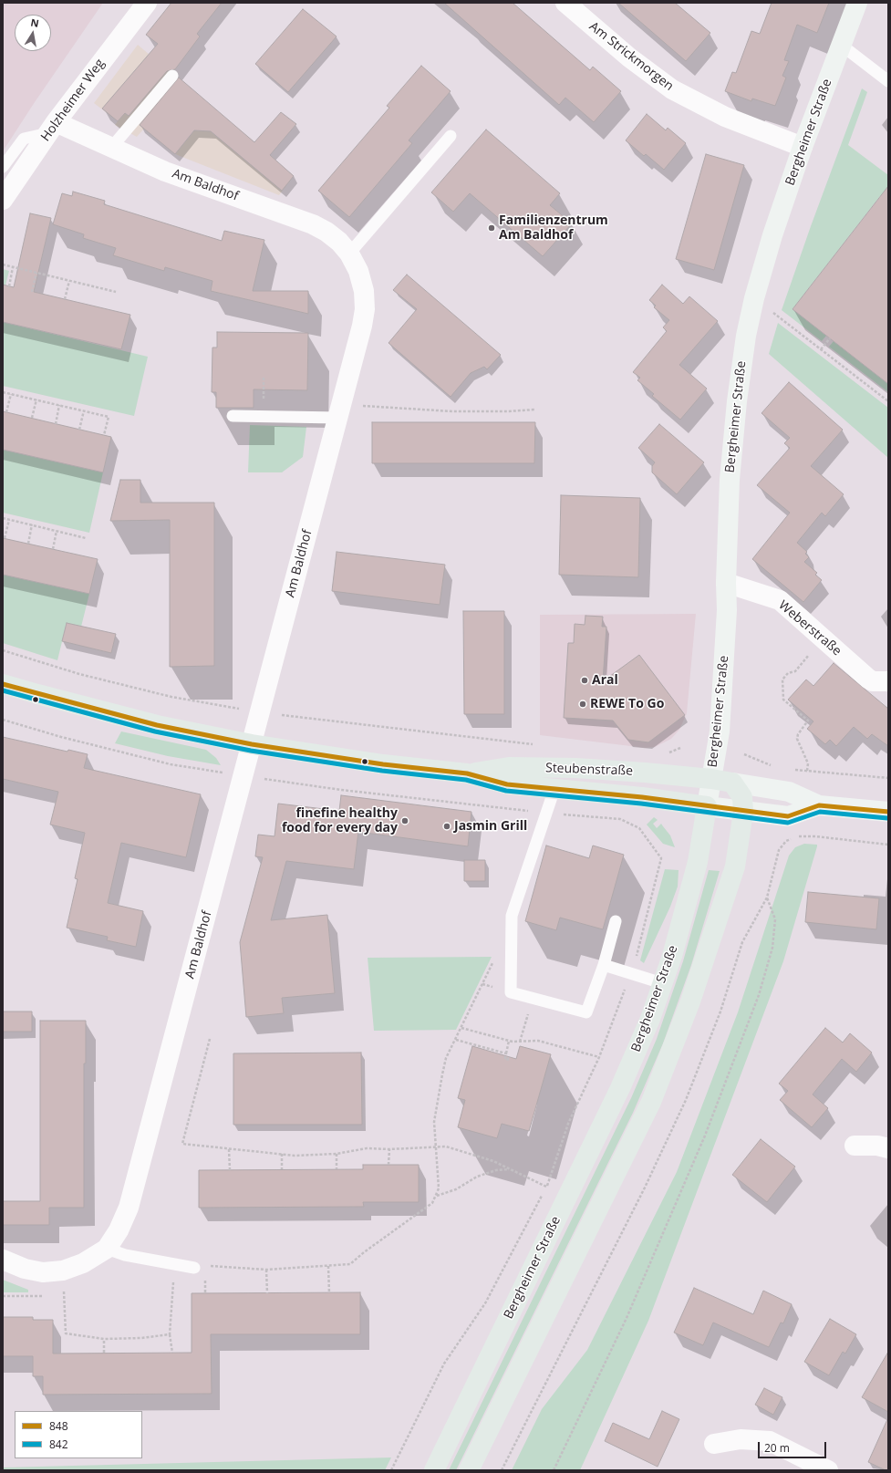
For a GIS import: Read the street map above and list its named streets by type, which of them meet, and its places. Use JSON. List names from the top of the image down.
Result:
{
  "streets": {
    "main road": ["Bergheimer Straße", "Steubenstraße"],
    "street": [
      "Am Strickmorgen",
      "Holzheimer Weg",
      "Am Baldhof",
      "Weberstraße"
    ]
  },
  "crossings": [
    ["Am Strickmorgen", "Bergheimer Straße"],
    ["Holzheimer Weg", "Am Baldhof"],
    ["Bergheimer Straße", "Weberstraße"],
    ["Bergheimer Straße", "Steubenstraße"],
    ["Am Baldhof", "Steubenstraße"]
  ],
  "places": [
    "Familienzentrum Am Baldhof",
    "Aral",
    "REWE To Go",
    "finefine healthy food for every day",
    "Jasmin Grill"
  ],
  "lines": ["transit line 848", "transit line 842"],
  "legend": ["848", "842"],
  "scale_bar": "20 m",
  "north": "top"
}
